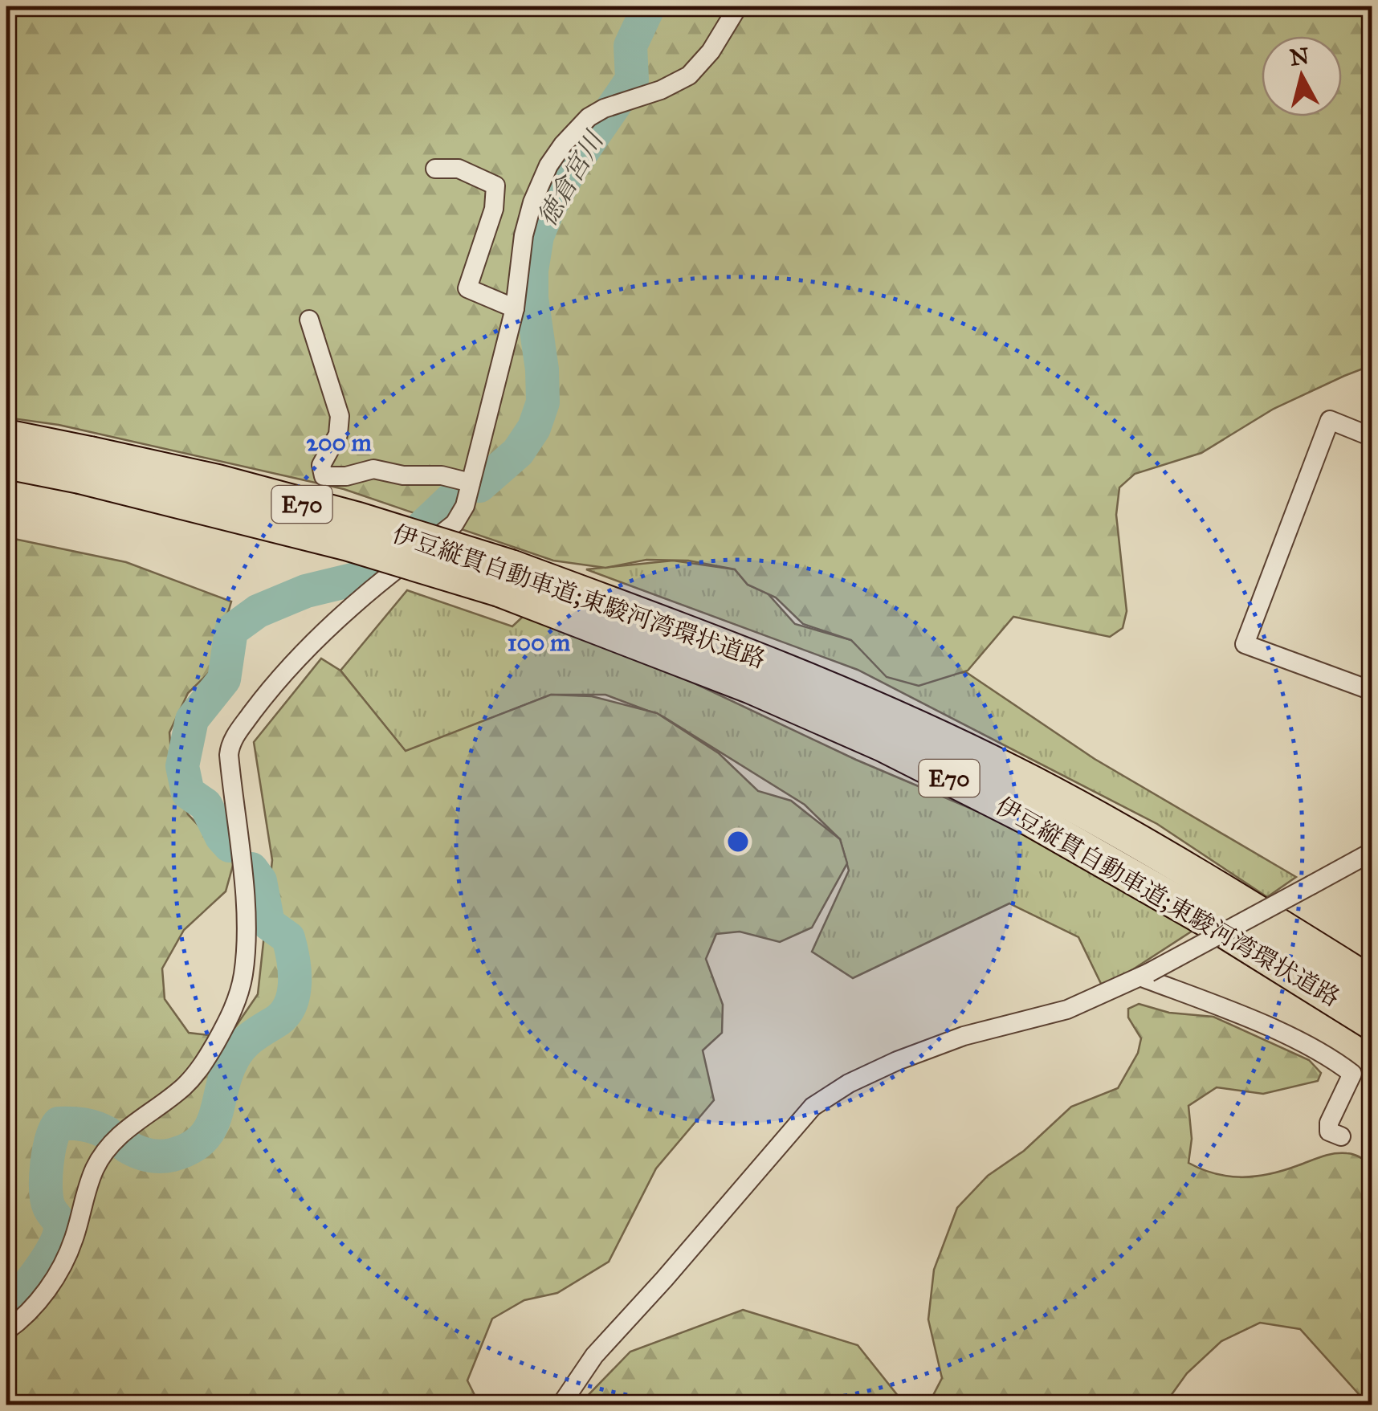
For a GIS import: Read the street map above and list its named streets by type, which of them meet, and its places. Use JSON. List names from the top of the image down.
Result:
{
  "streets": {
    "highway": ["E70", "伊豆縦貫自動車道;東駿河湾環状道路"]
  },
  "water": ["徳倉宮川"],
  "north": "top",
  "rings": ["200 m", "100 m"]
}
